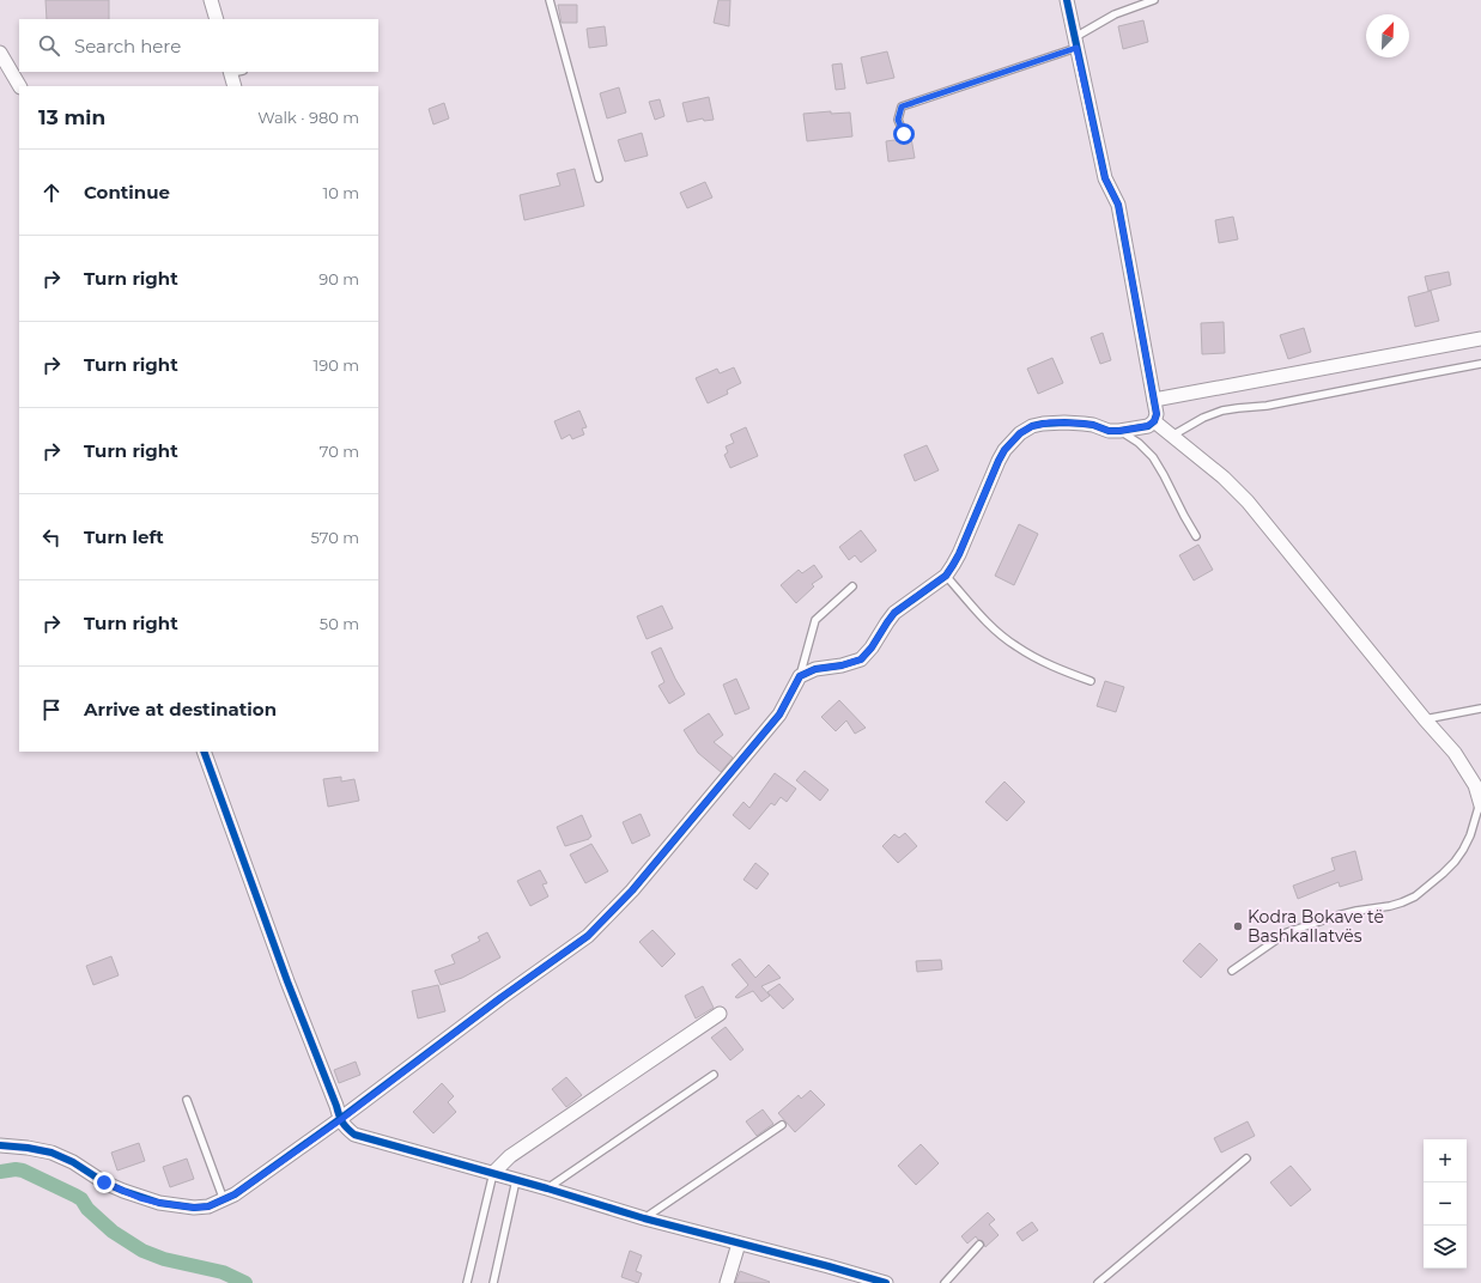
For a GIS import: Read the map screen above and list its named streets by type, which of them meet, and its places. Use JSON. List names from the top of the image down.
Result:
{
  "places": ["Kodra Bokave të Bashkallatvës"],
  "north": "top right",
  "page": {
    "search": "Search here",
    "heading": ["13 min", "Walk · 980 m"],
    "list": [
      ["Continue", "10 m"],
      ["Turn right", "90 m"],
      ["Turn right", "190 m"],
      ["Turn right", "70 m"],
      ["Turn left", "570 m"],
      ["Turn right", "50 m"],
      "Arrive at destination"
    ],
    "map_buttons": ["+", "−"]
  }
}
